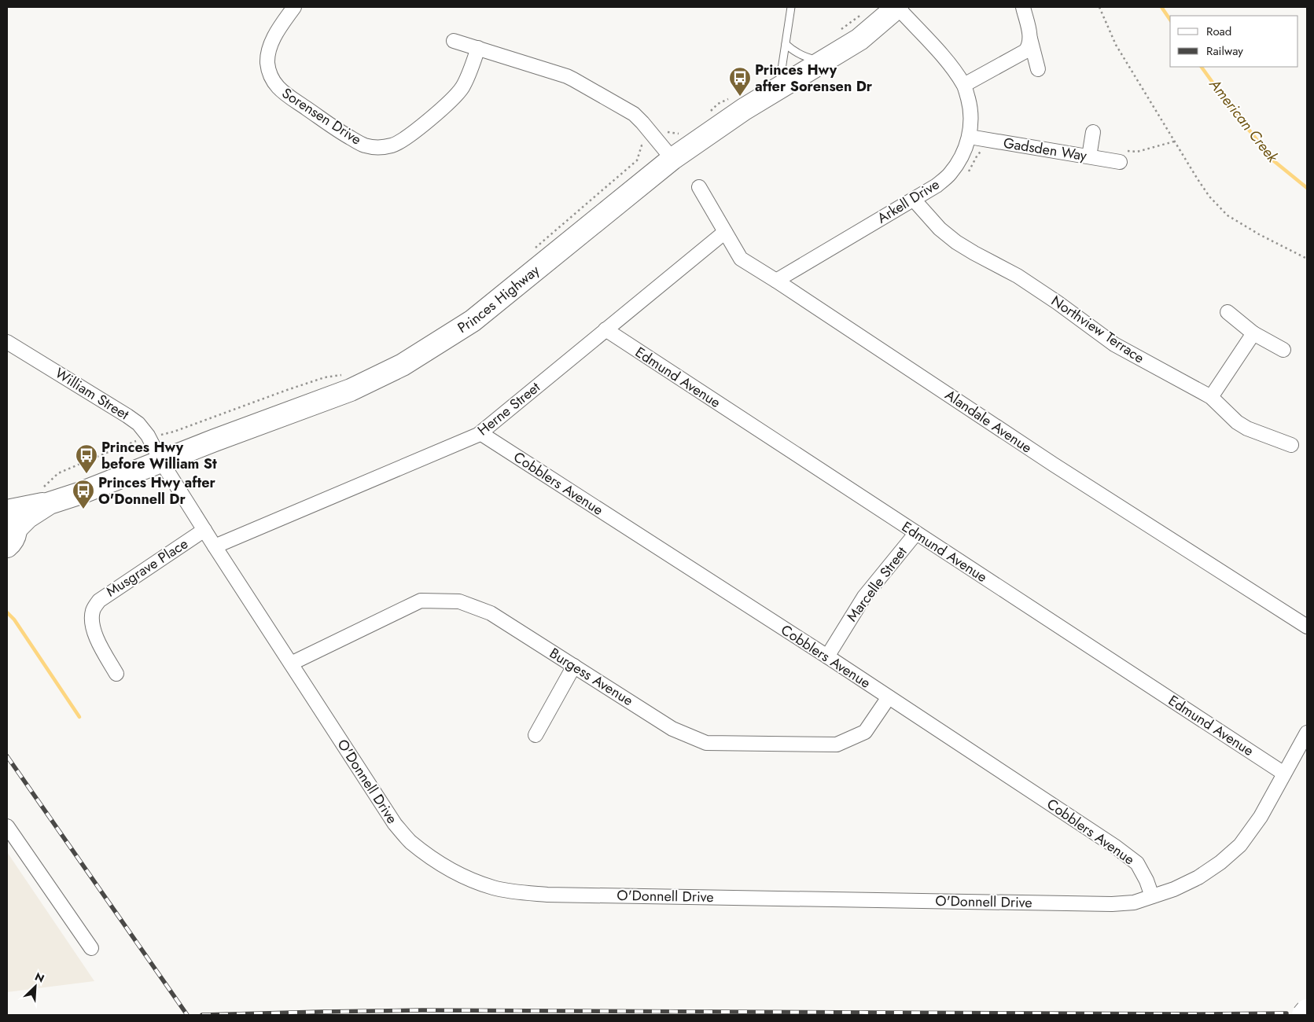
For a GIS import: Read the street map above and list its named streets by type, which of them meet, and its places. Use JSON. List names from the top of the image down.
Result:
{
  "streets": {
    "main road": ["Princes Highway"],
    "street": [
      "Sorensen Drive",
      "Gadsden Way",
      "Arkell Drive",
      "Northview Terrace",
      "Edmund Avenue",
      "William Street",
      "Herne Street",
      "Alandale Avenue",
      "Cobblers Avenue",
      "Musgrave Place",
      "Marcelle Street",
      "Burgess Avenue",
      "O'Donnell Drive"
    ]
  },
  "crossings": [
    ["Gadsden Way", "Arkell Drive"],
    ["Arkell Drive", "Princes Highway"],
    ["Arkell Drive", "Northview Terrace"],
    ["Arkell Drive", "Alandale Avenue"],
    ["Princes Highway", "William Street"],
    ["Princes Highway", "O'Donnell Drive"],
    ["Edmund Avenue", "Herne Street"],
    ["Edmund Avenue", "Marcelle Street"],
    ["Edmund Avenue", "O'Donnell Drive"],
    ["William Street", "O'Donnell Drive"],
    ["Herne Street", "Alandale Avenue"],
    ["Herne Street", "Cobblers Avenue"],
    ["Herne Street", "O'Donnell Drive"],
    ["Cobblers Avenue", "Marcelle Street"],
    ["Cobblers Avenue", "Burgess Avenue"],
    ["Cobblers Avenue", "O'Donnell Drive"],
    ["Musgrave Place", "O'Donnell Drive"],
    ["Burgess Avenue", "O'Donnell Drive"]
  ],
  "water": ["American Creek"],
  "places": {
    "bus stop": ["Princes Hwy after Sorensen Dr", "Princes Hwy before William St", "Princes Hwy after O'Donnell Dr"]
  },
  "legend": ["Road", "Railway"],
  "north": "top right"
}
